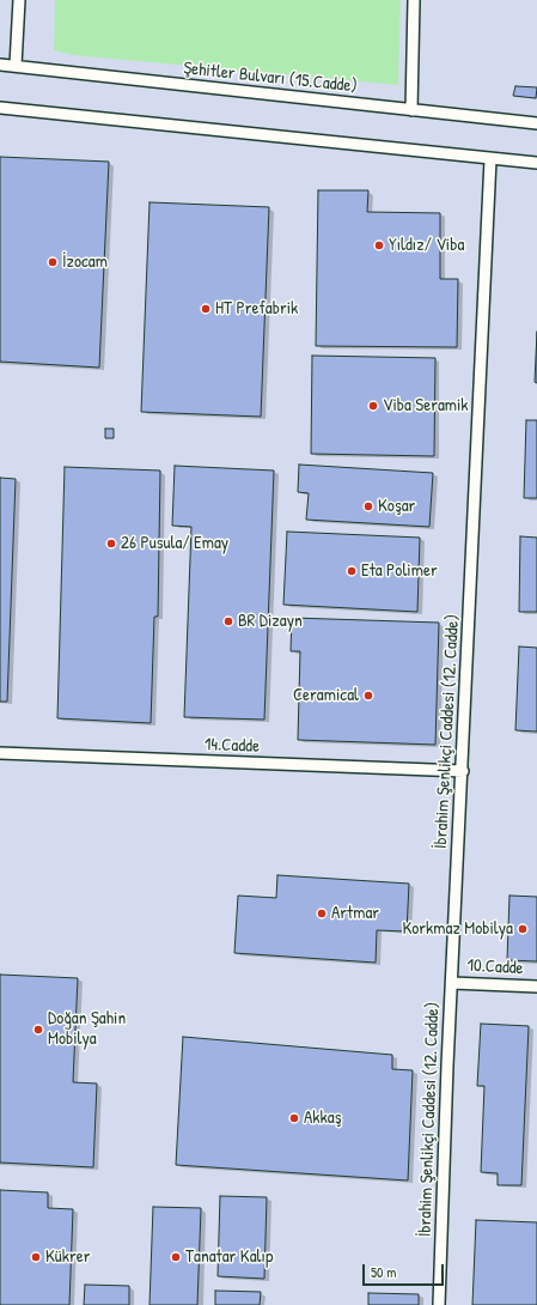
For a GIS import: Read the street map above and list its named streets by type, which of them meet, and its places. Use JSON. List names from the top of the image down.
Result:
{
  "streets": {
    "street": [
      "Şehitler Bulvarı (15.Cadde)",
      "İbrahim Şenlikçi Caddesi (12. Cadde)",
      "14.Cadde",
      "10.Cadde"
    ]
  },
  "crossings": [
    ["İbrahim Şenlikçi Caddesi (12. Cadde)", "14.Cadde"],
    ["İbrahim Şenlikçi Caddesi (12. Cadde)", "10.Cadde"]
  ],
  "places": [
    "Yıldız/ Viba",
    "İzocam",
    "HT Prefabrik",
    "Viba Seramik",
    "Koşar",
    "26 Pusula/ Emay",
    "Eta Polimer",
    "BR Dizayn",
    "Ceramical",
    "Artmar",
    "Korkmaz Mobilya",
    "Doğan Şahin Mobilya",
    "Akkaş",
    "Kükrer",
    "Tanatar Kalıp"
  ],
  "scale_bar": "50 m"
}
